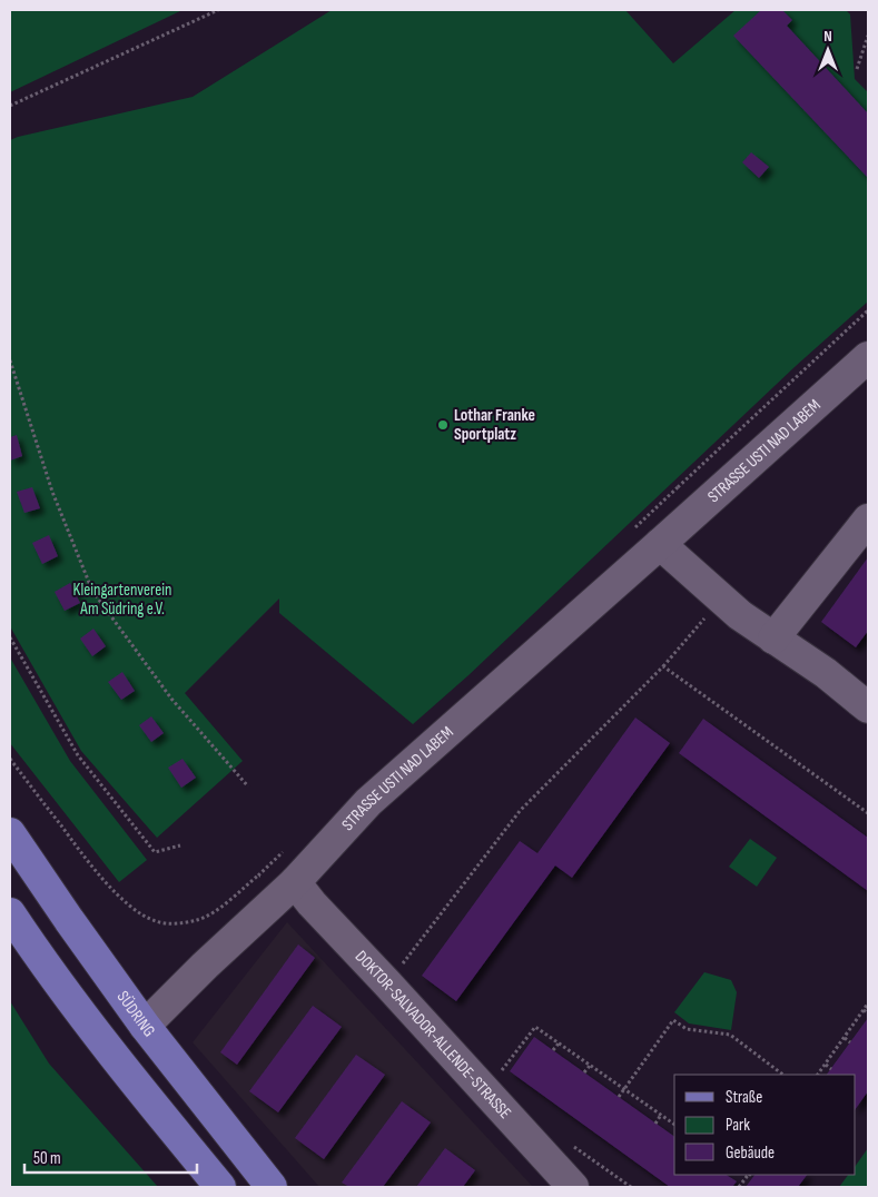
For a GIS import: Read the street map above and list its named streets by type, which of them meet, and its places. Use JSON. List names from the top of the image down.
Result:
{
  "streets": {
    "main road": ["SÜDRING"],
    "street": ["STRASSE USTI NAD LABEM", "DOKTOR-SALVADOR-ALLENDE-STRASSE"]
  },
  "crossings": [
    ["STRASSE USTI NAD LABEM", "SÜDRING"],
    ["STRASSE USTI NAD LABEM", "DOKTOR-SALVADOR-ALLENDE-STRASSE"]
  ],
  "parks": ["Kleingartenverein Am Südring e.V."],
  "places": ["Lothar Franke Sportplatz"],
  "legend": ["Straße", "Park", "Gebäude"],
  "scale_bar": "50 m",
  "north": "top"
}
